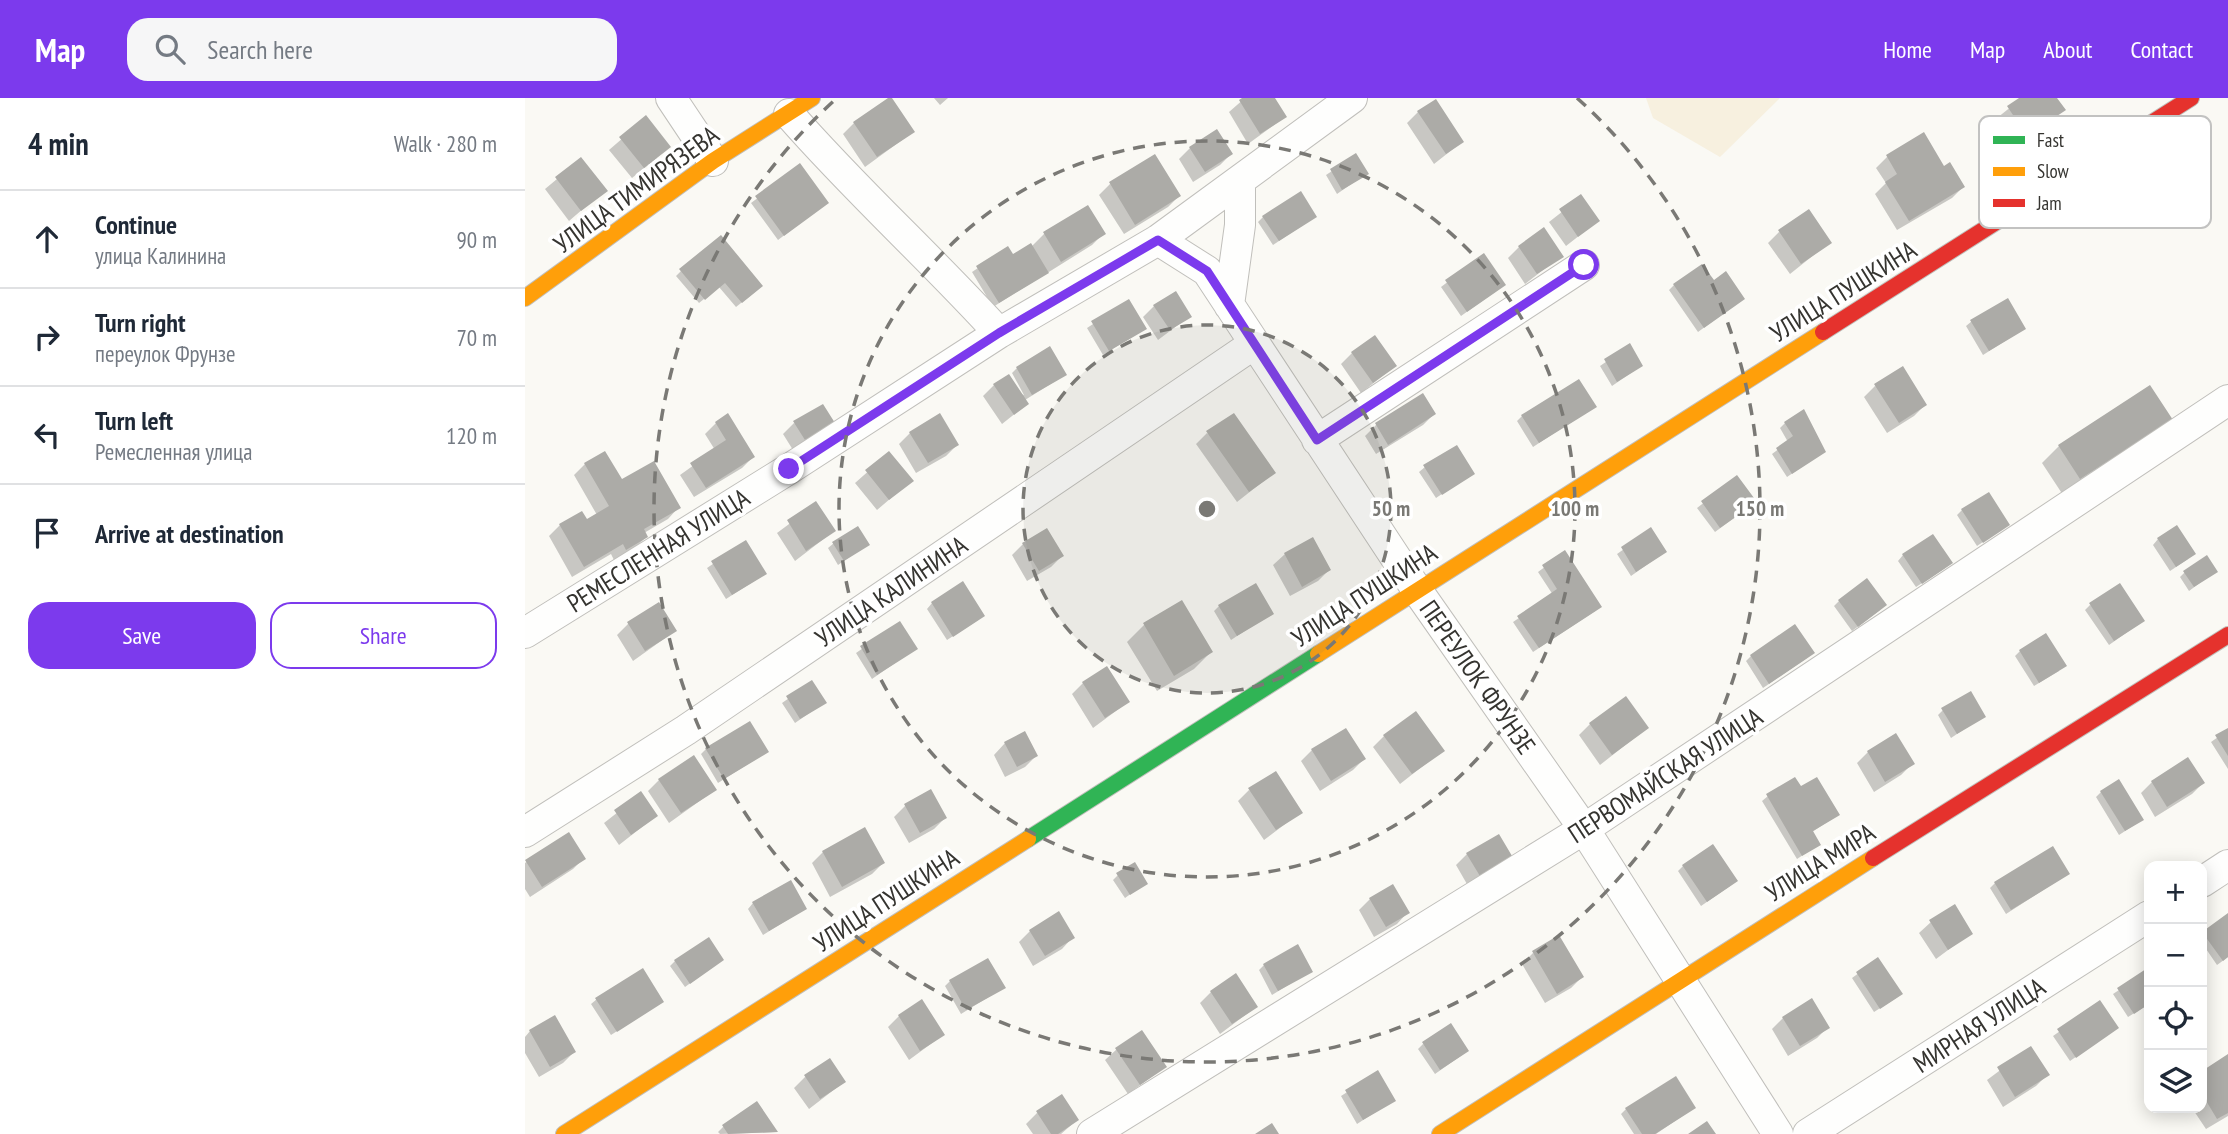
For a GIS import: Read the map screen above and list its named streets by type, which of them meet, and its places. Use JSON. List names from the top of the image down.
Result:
{
  "streets": {
    "street": [
      "УЛИЦА ТИМИРЯЗЕВА",
      "УЛИЦА ПУШКИНА",
      "РЕМЕСЛЕННАЯ УЛИЦА",
      "УЛИЦА КАЛИНИНА",
      "ПЕРЕУЛОК ФРУНЗЕ",
      "ПЕРВОМАЙСКАЯ УЛИЦА",
      "УЛИЦА МИРА",
      "МИРНАЯ УЛИЦА"
    ]
  },
  "crossings": [
    ["УЛИЦА ПУШКИНА", "ПЕРЕУЛОК ФРУНЗЕ"],
    ["РЕМЕСЛЕННАЯ УЛИЦА", "ПЕРЕУЛОК ФРУНЗЕ"],
    ["УЛИЦА КАЛИНИНА", "ПЕРЕУЛОК ФРУНЗЕ"],
    ["ПЕРЕУЛОК ФРУНЗЕ", "ПЕРВОМАЙСКАЯ УЛИЦА"],
    ["ПЕРЕУЛОК ФРУНЗЕ", "УЛИЦА МИРА"]
  ],
  "legend": ["Fast", "Slow", "Jam"],
  "page": {
    "header": "Map",
    "search": "Search here",
    "nav": [
      "Home",
      "Map",
      "About",
      "Contact"
    ],
    "heading": ["4 min", "Walk · 280 m"],
    "list": [
      ["Continue", "улица Калинина", "90 m"],
      ["Turn right", "переулок Фрунзе", "70 m"],
      ["Turn left", "Ремесленная улица", "120 m"],
      "Arrive at destination"
    ],
    "buttons": ["Save", "Share"],
    "map_buttons": ["+", "−"]
  },
  "rings": ["50 m", "100 m", "150 m"]
}
